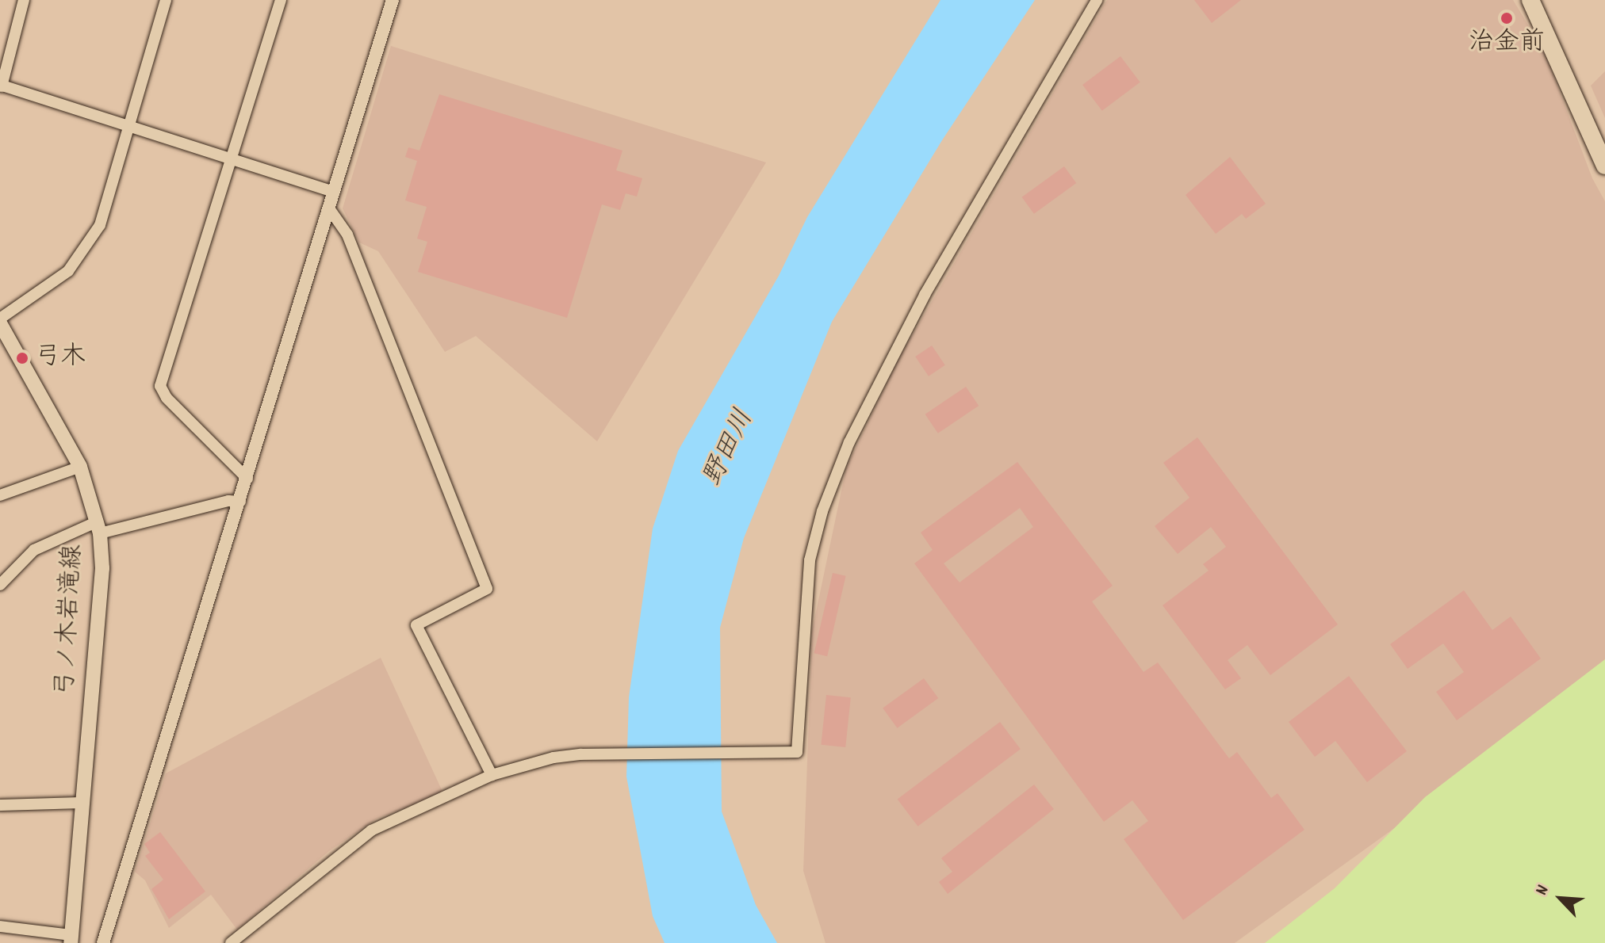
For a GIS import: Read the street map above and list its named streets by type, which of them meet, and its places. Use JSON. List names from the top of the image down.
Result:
{
  "streets": {
    "main road": ["弓ノ木岩滝線"]
  },
  "water": ["野田川"],
  "places": ["治金前", "弓木"],
  "north": "top left"
}
